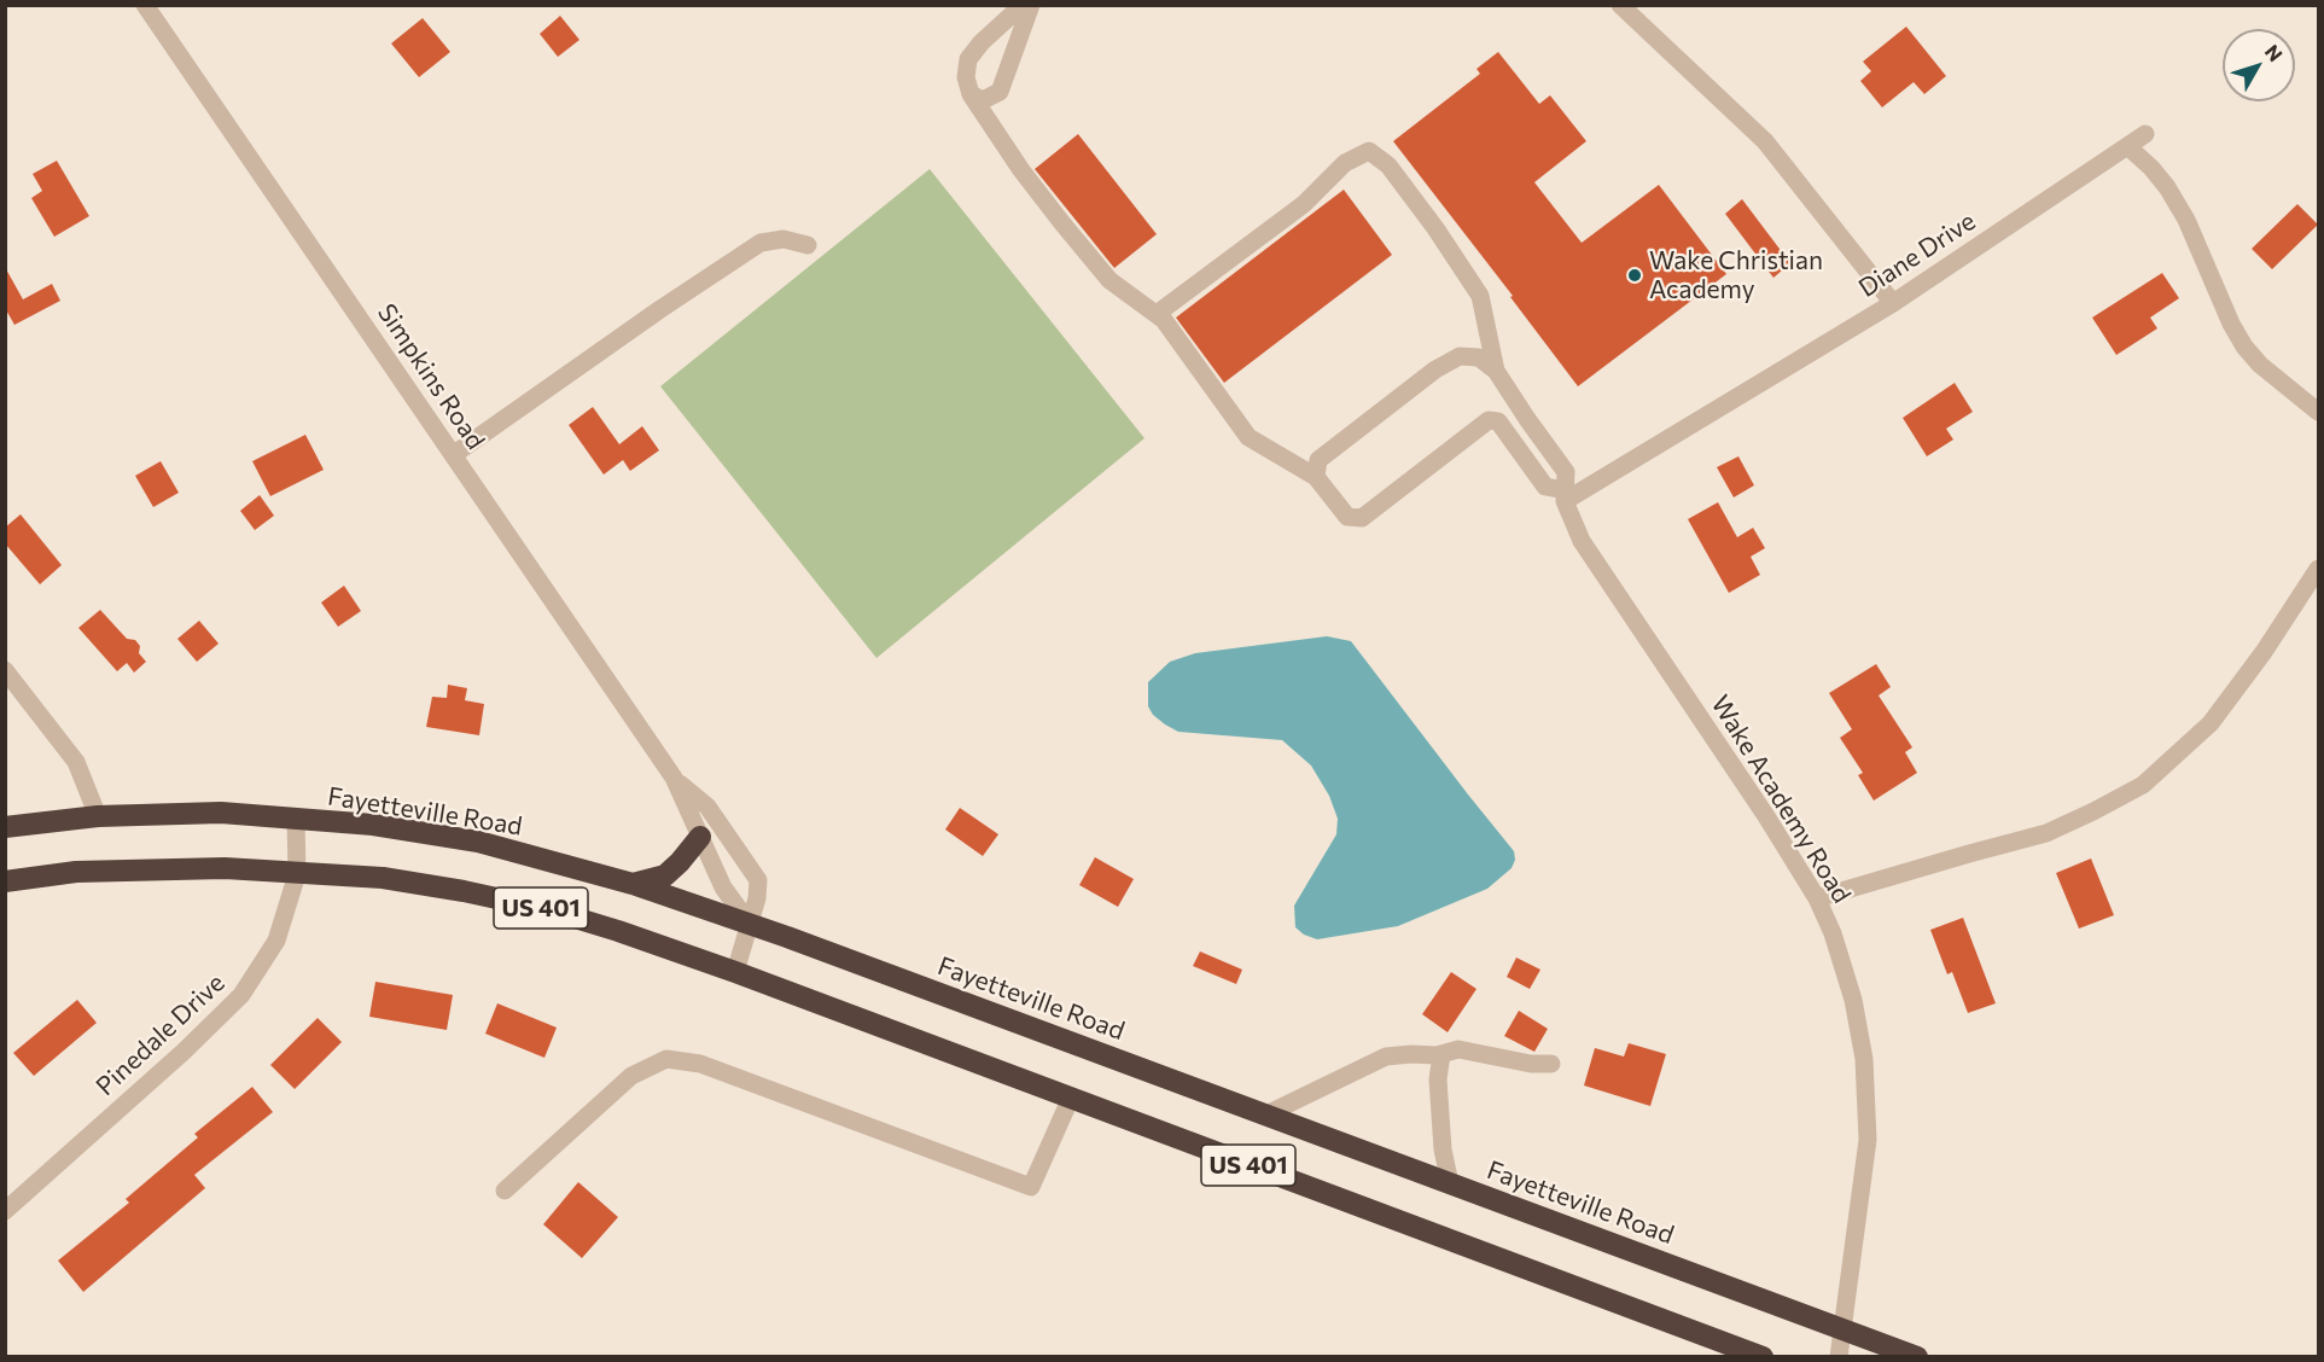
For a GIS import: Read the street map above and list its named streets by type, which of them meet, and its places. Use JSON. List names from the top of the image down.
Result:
{
  "streets": {
    "highway": ["Fayetteville Road", "US 401"],
    "street": [
      "Diane Drive",
      "Simpkins Road",
      "Wake Academy Road",
      "Pinedale Drive"
    ]
  },
  "crossings": [
    ["Diane Drive", "Wake Academy Road"],
    ["Simpkins Road", "Fayetteville Road"],
    ["Simpkins Road", "US 401"],
    ["Wake Academy Road", "Fayetteville Road"],
    ["Fayetteville Road", "Pinedale Drive"],
    ["US 401", "Pinedale Drive"]
  ],
  "places": ["Wake Christian Academy"],
  "north": "top right"
}
